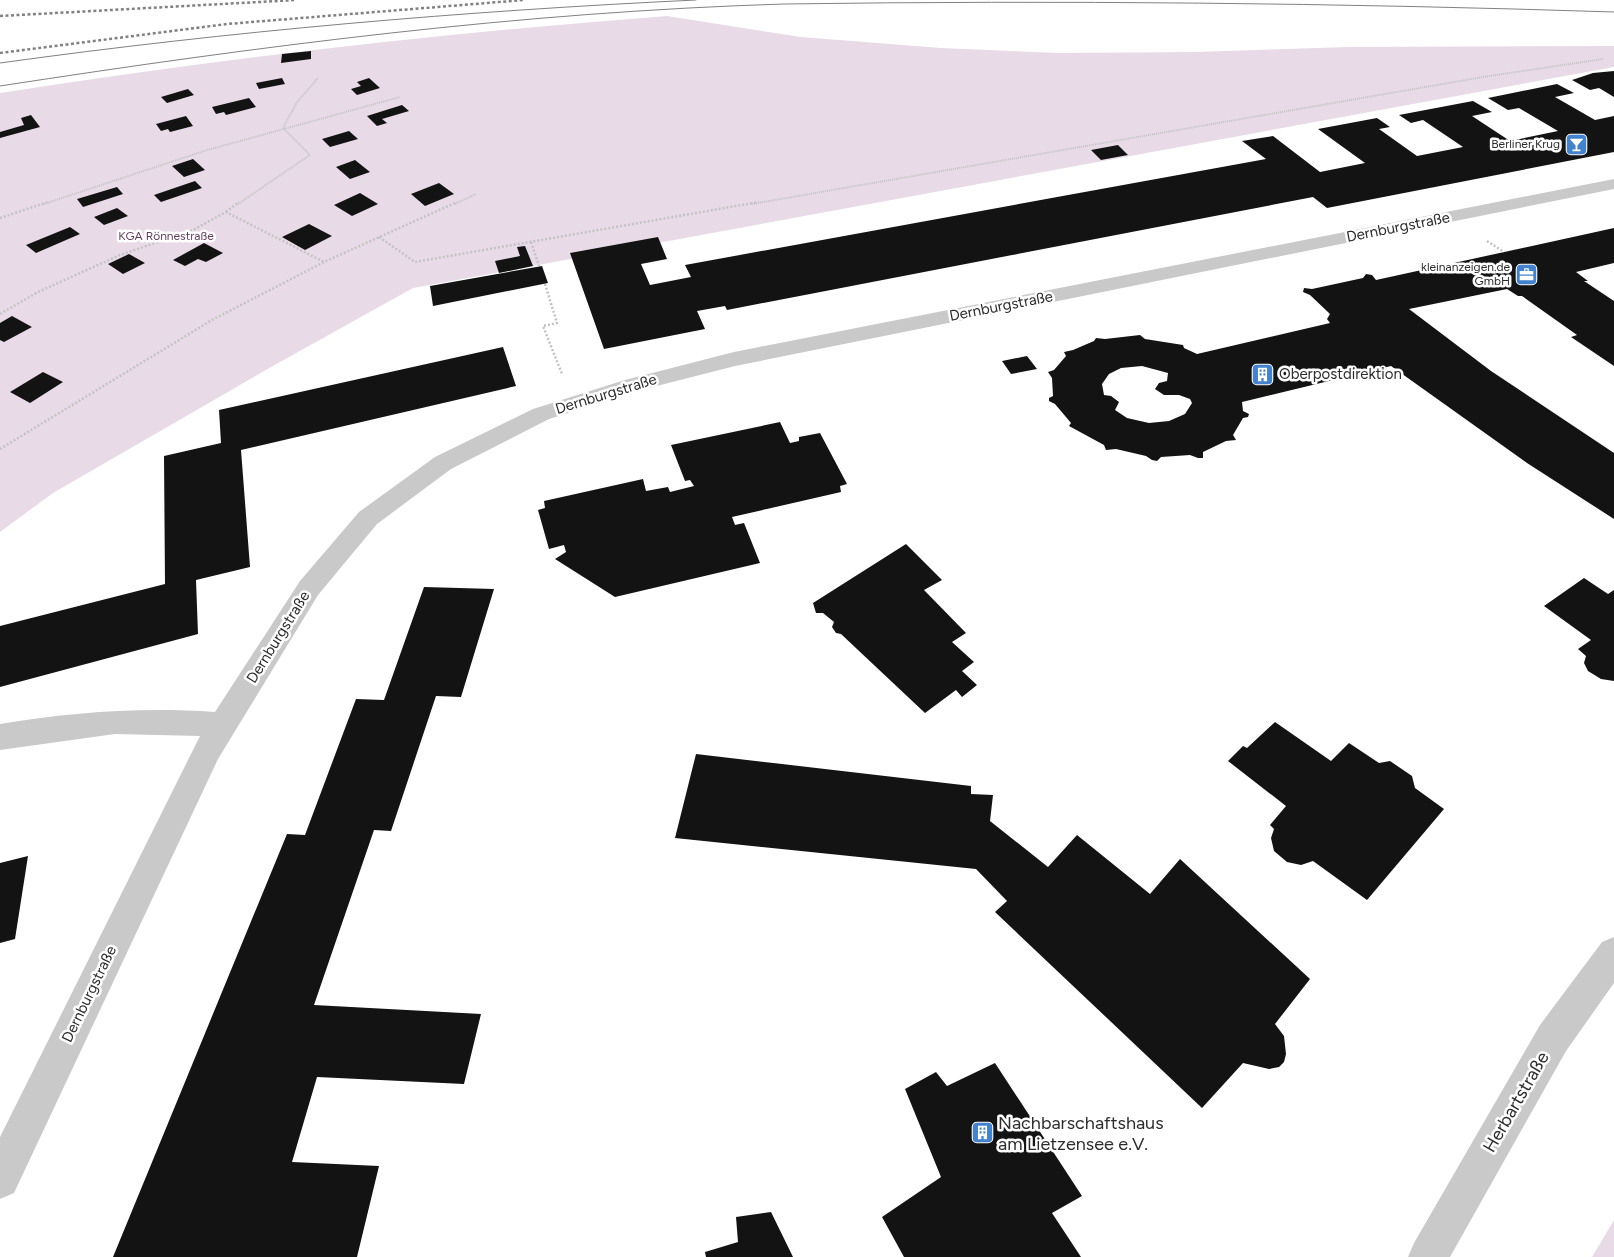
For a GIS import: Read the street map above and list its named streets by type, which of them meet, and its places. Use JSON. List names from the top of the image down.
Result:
{
  "streets": {
    "street": ["Dernburgstraße", "Herbartstraße"]
  },
  "parks": ["KGA Rönnestraße"],
  "places": {
    "bar": ["Berliner Krug"],
    "office": ["kleinanzeigen.de GmbH"],
    "building": ["Oberpostdirektion", "Nachbarschaftshaus am Lietzensee e.V."]
  }
}
